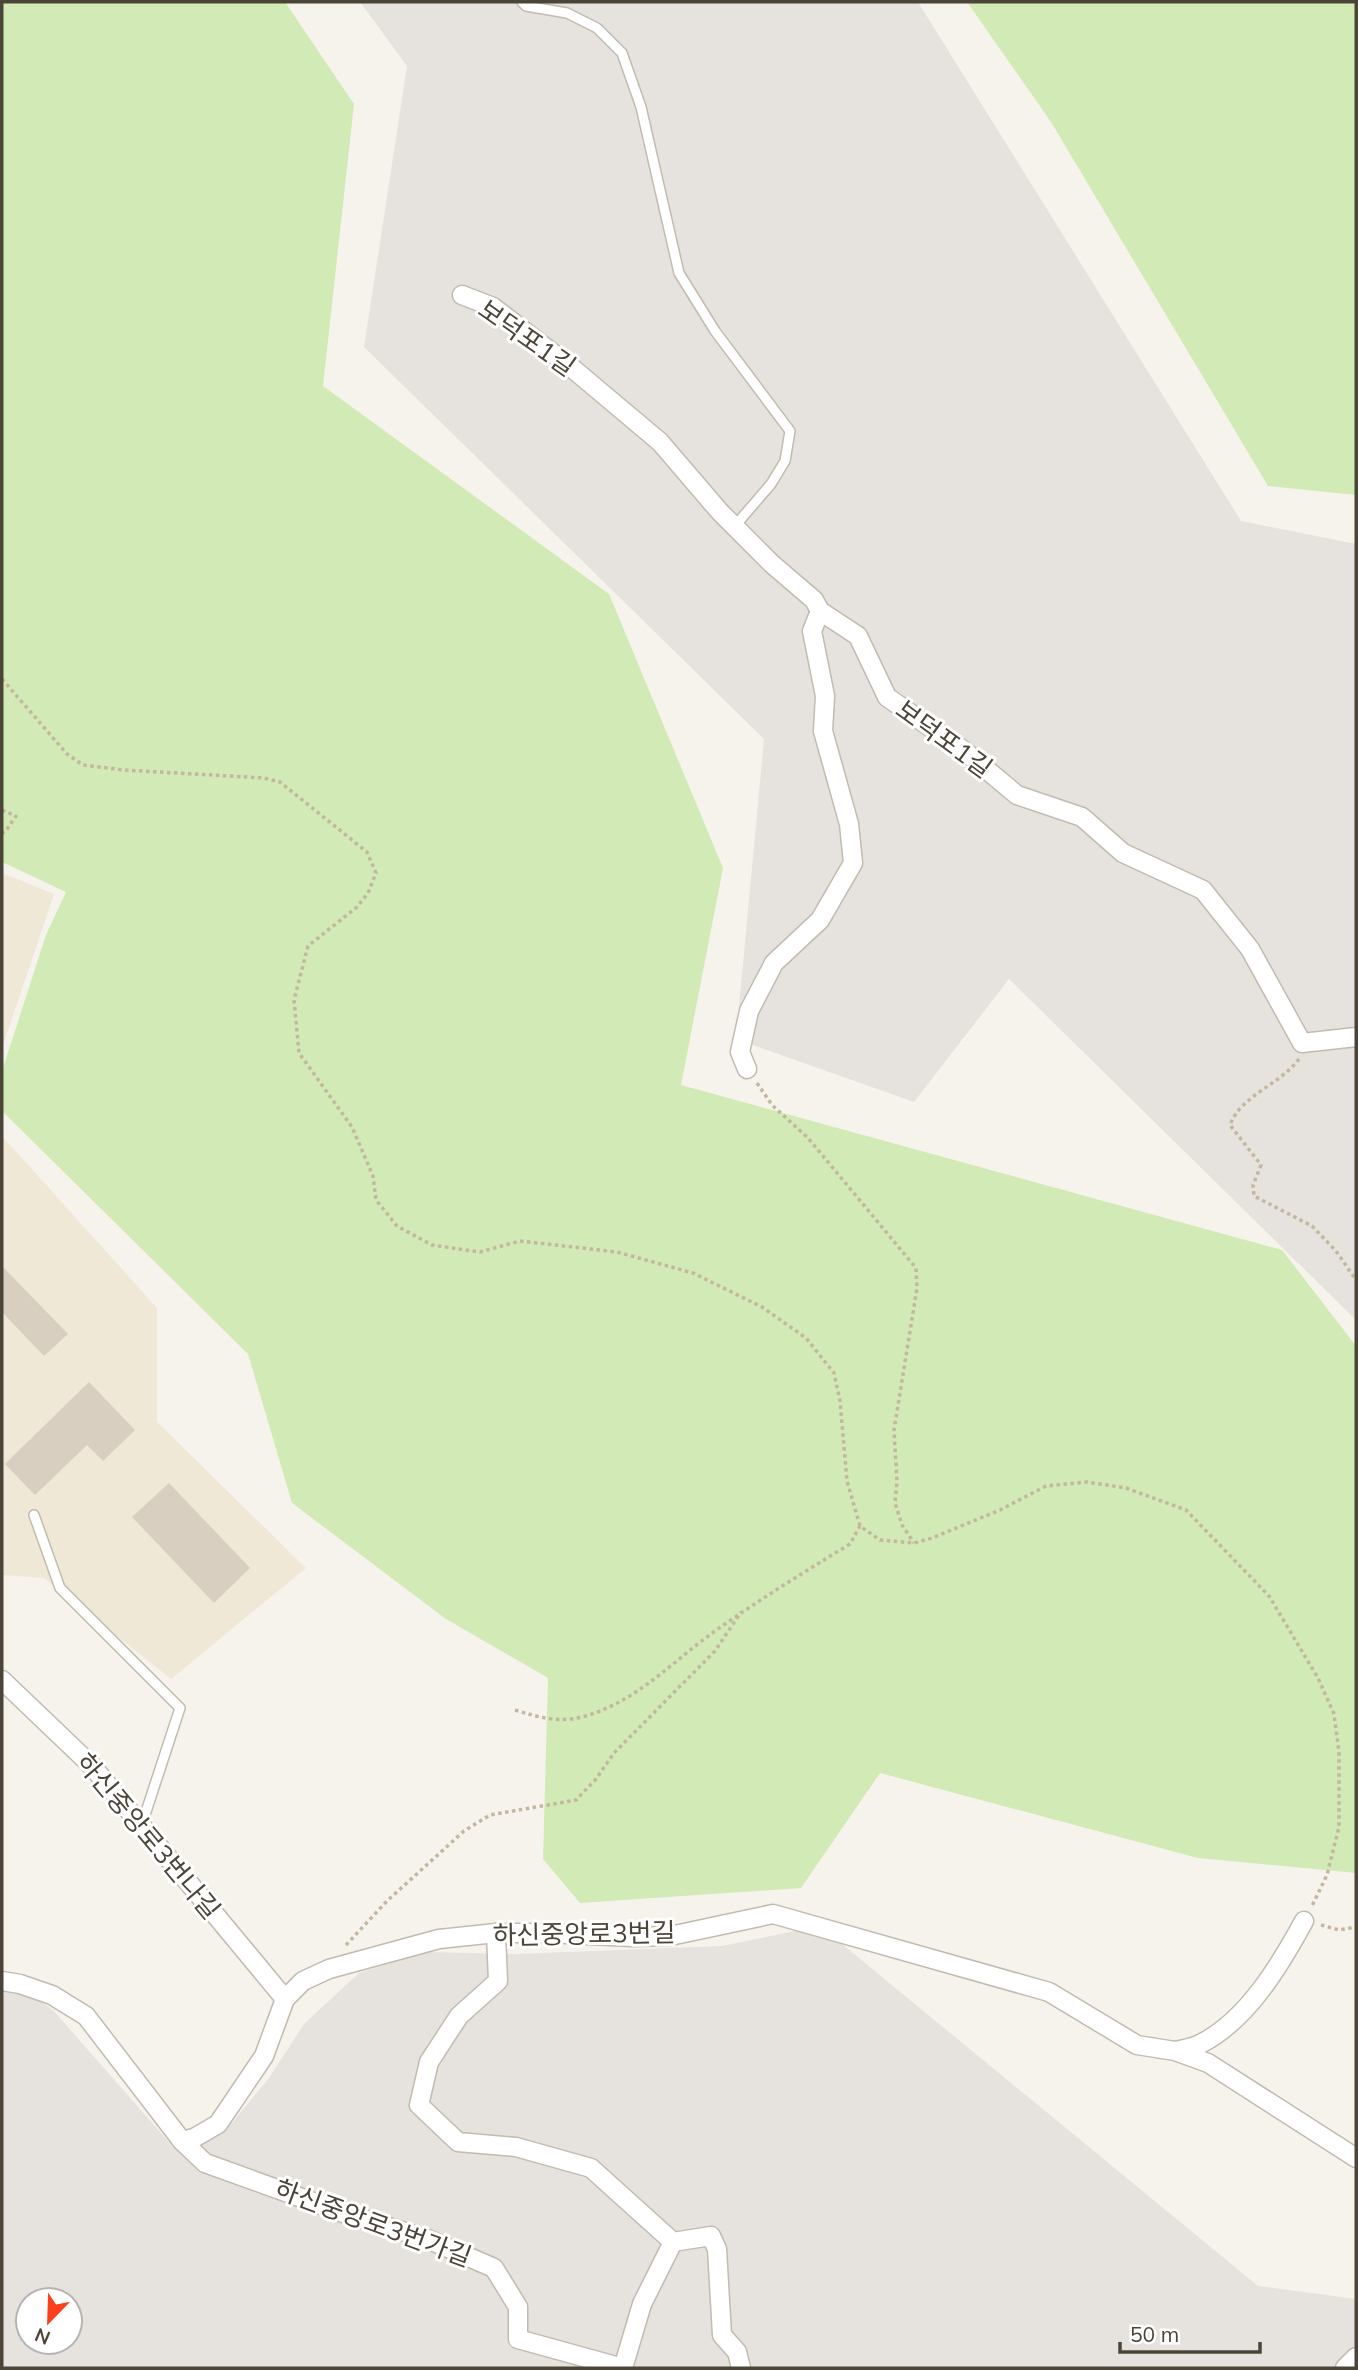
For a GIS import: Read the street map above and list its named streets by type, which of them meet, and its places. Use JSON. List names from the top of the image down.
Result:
{
  "streets": {
    "street": [
      "보덕포1길",
      "하신중앙로3번나길",
      "하신중앙로3번길",
      "하신중앙로3번가길"
    ]
  },
  "crossings": [
    ["하신중앙로3번나길", "하신중앙로3번길"]
  ],
  "scale_bar": "50 m",
  "north": "bottom left"
}
